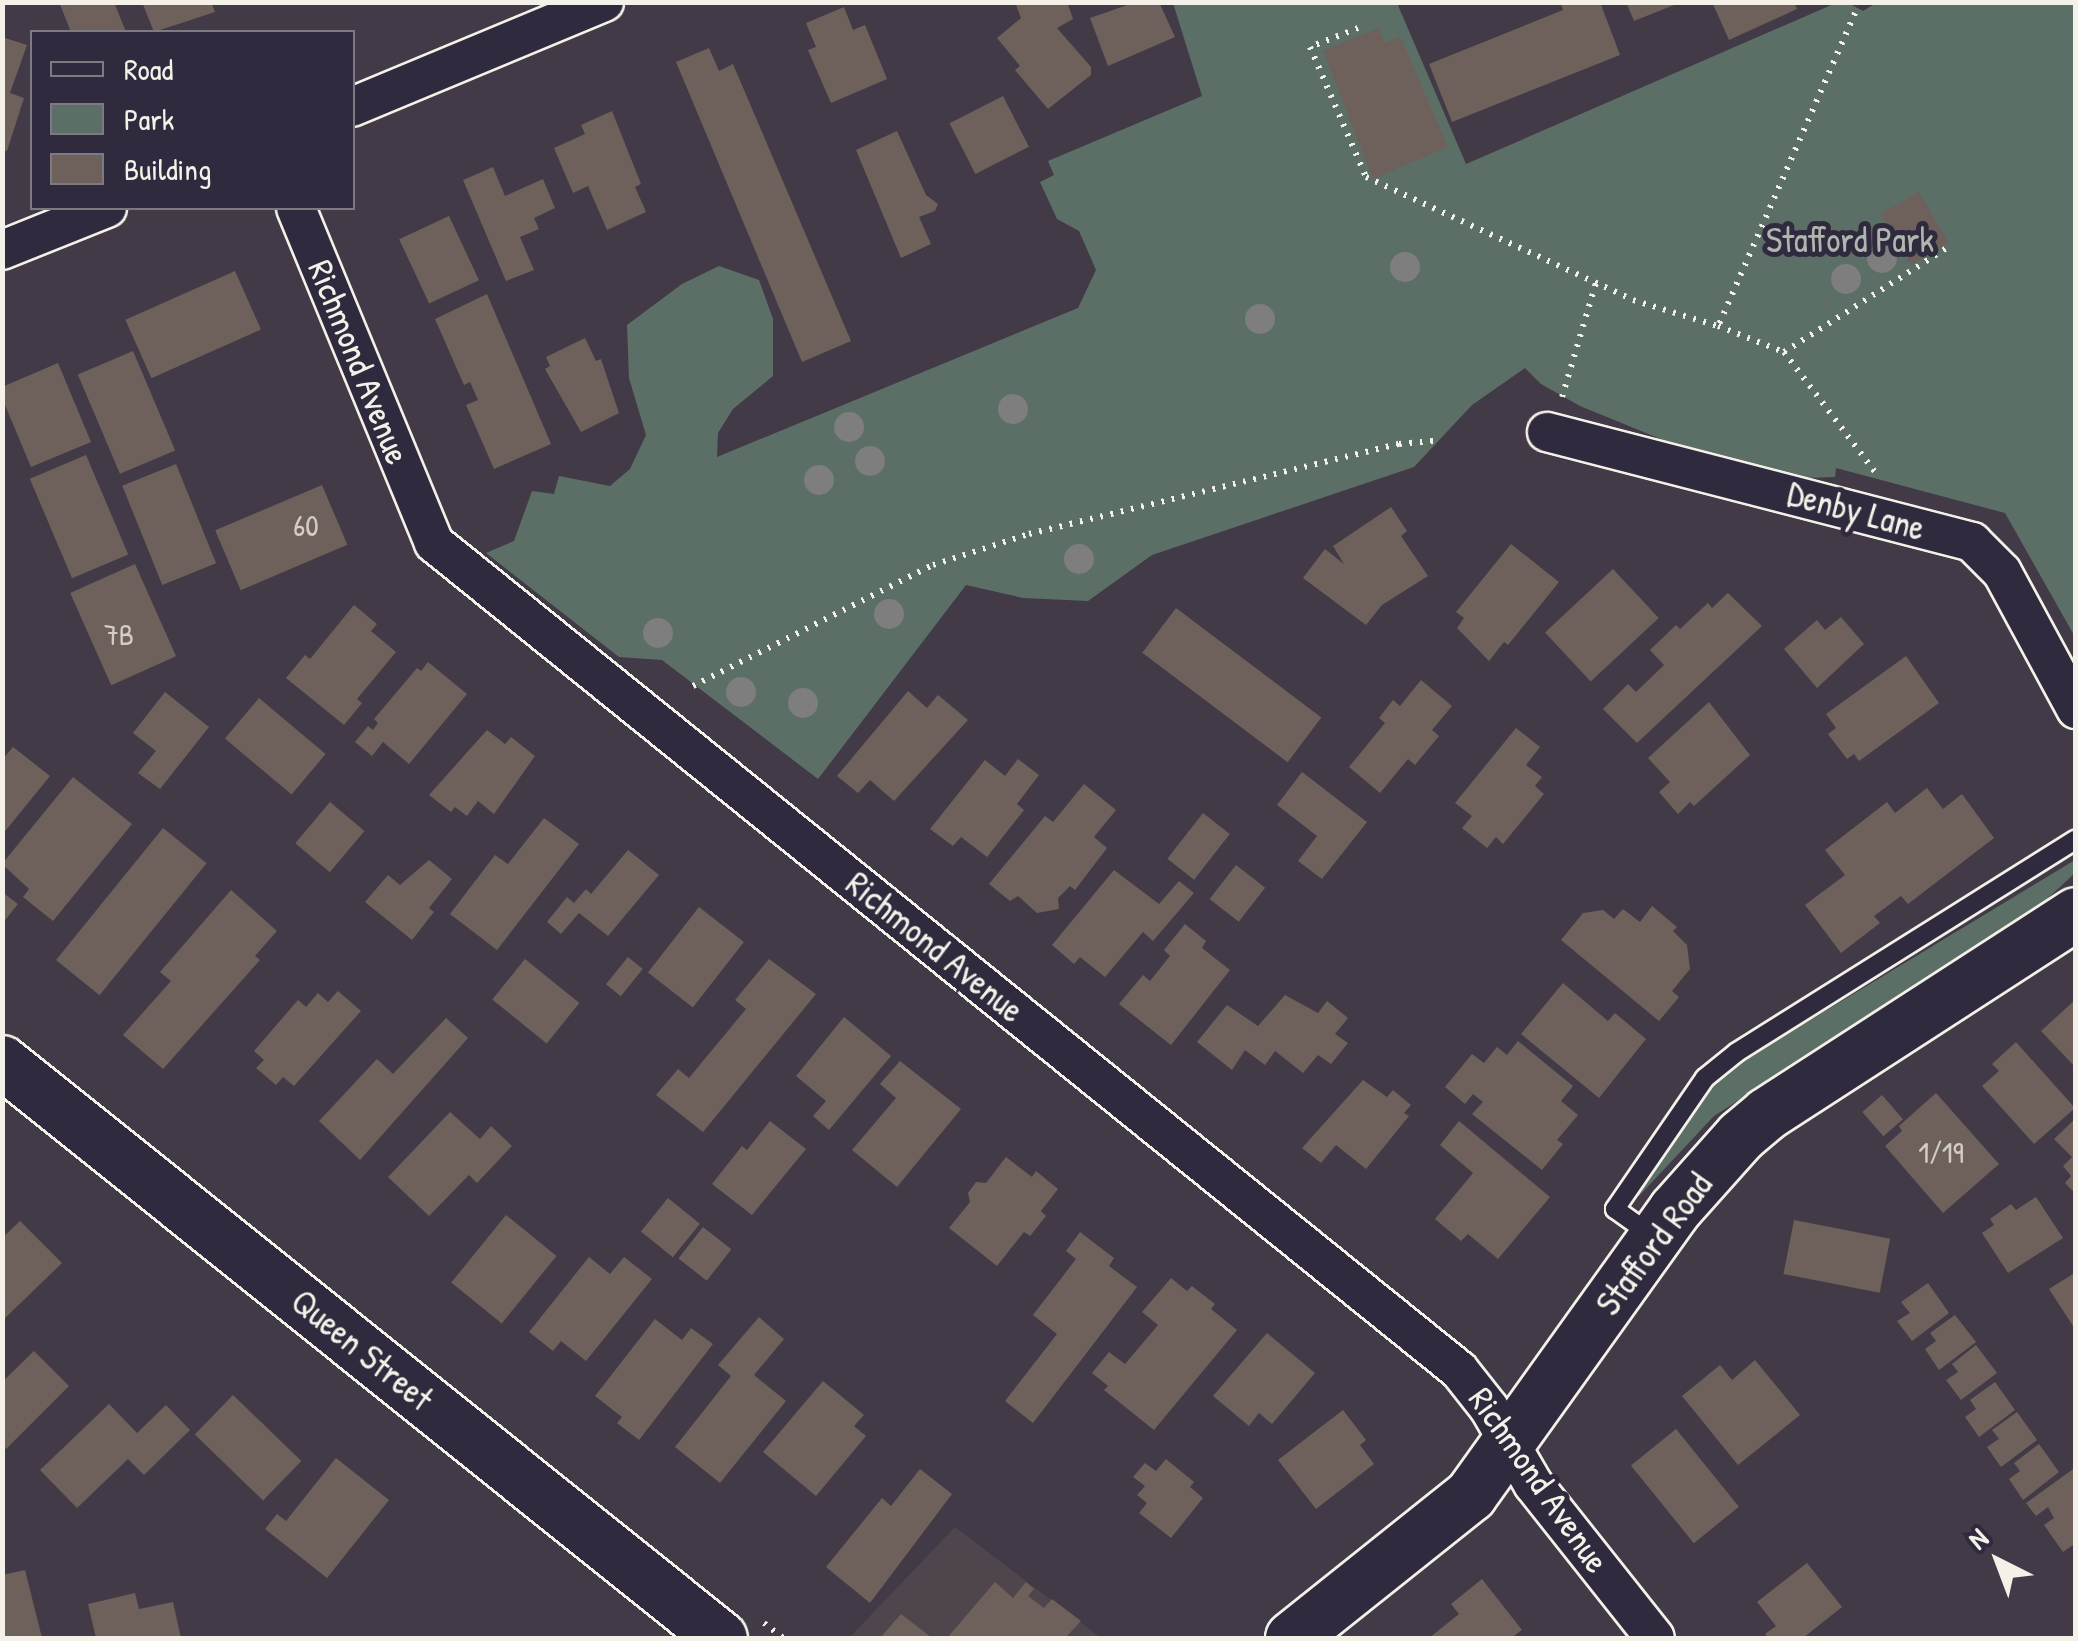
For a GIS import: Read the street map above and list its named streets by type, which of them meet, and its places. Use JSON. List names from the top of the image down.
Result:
{
  "streets": {
    "street": [
      "Richmond Avenue",
      "Denby Lane",
      "Stafford Road",
      "Queen Street"
    ]
  },
  "crossings": [
    ["Richmond Avenue", "Stafford Road"]
  ],
  "parks": ["Stafford Park"],
  "house_numbers": ["60", "7B", "1/19"],
  "legend": ["Road", "Park", "Building"],
  "north": "top left"
}
